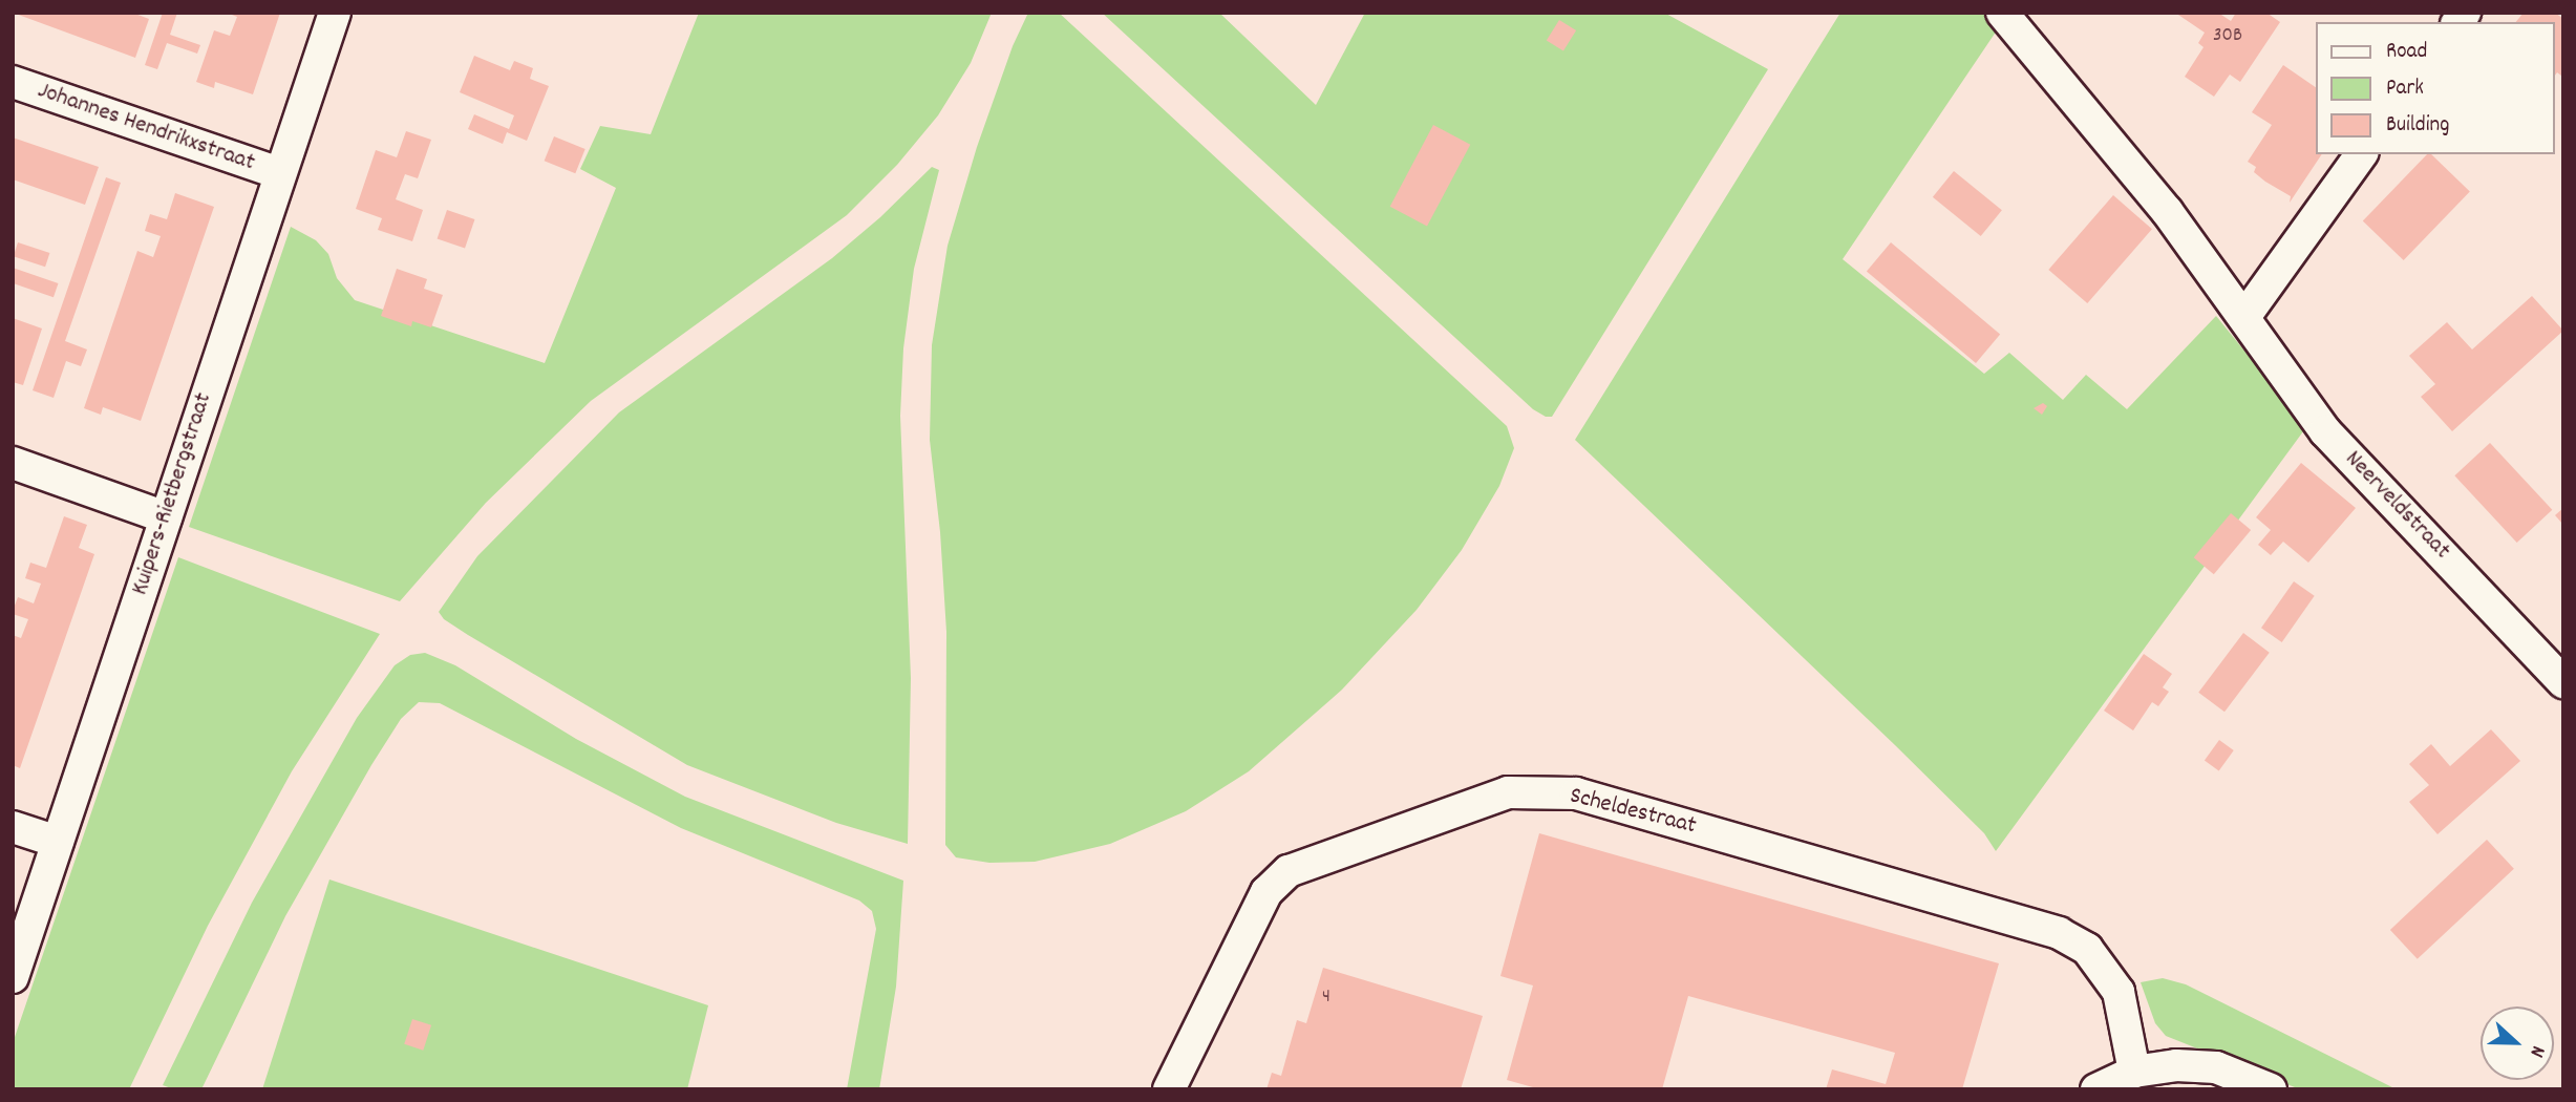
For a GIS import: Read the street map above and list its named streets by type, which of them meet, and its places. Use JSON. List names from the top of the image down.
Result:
{
  "streets": {
    "street": [
      "Johannes Hendrikxstraat",
      "Kuipers-Rietbergstraat",
      "Neerveldstraat",
      "Scheldestraat"
    ]
  },
  "crossings": [
    ["Johannes Hendrikxstraat", "Kuipers-Rietbergstraat"]
  ],
  "house_numbers": ["30B", "4"],
  "legend": ["Road", "Park", "Building"],
  "north": "right"
}
